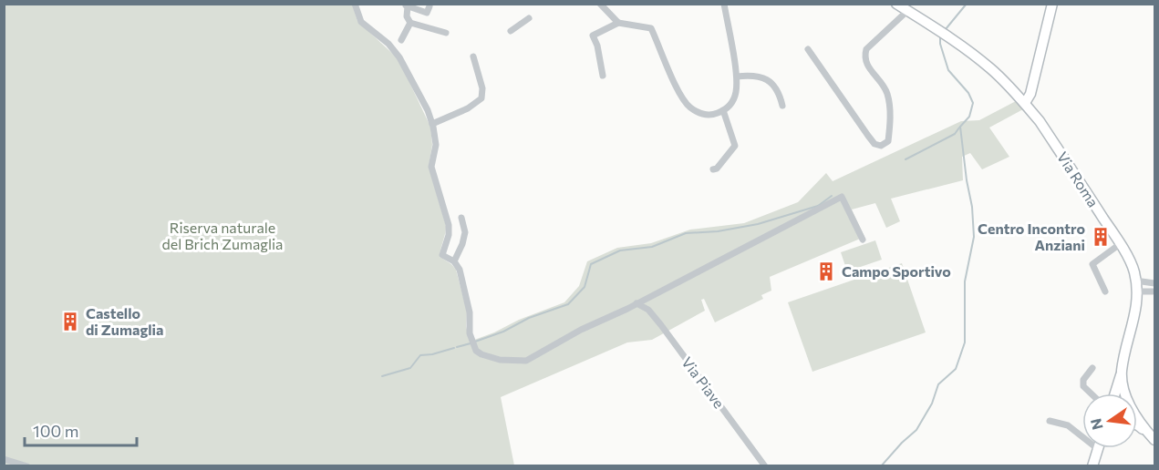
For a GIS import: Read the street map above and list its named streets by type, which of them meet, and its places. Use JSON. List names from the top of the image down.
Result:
{
  "streets": {
    "street": ["Via Roma", "Via Piave"]
  },
  "parks": ["Riserva naturale del Brich Zumaglia"],
  "places": {
    "building": ["Centro Incontro Anziani", "Campo Sportivo", "Castello di Zumaglia"]
  },
  "scale_bar": "100 m",
  "north": "left"
}
